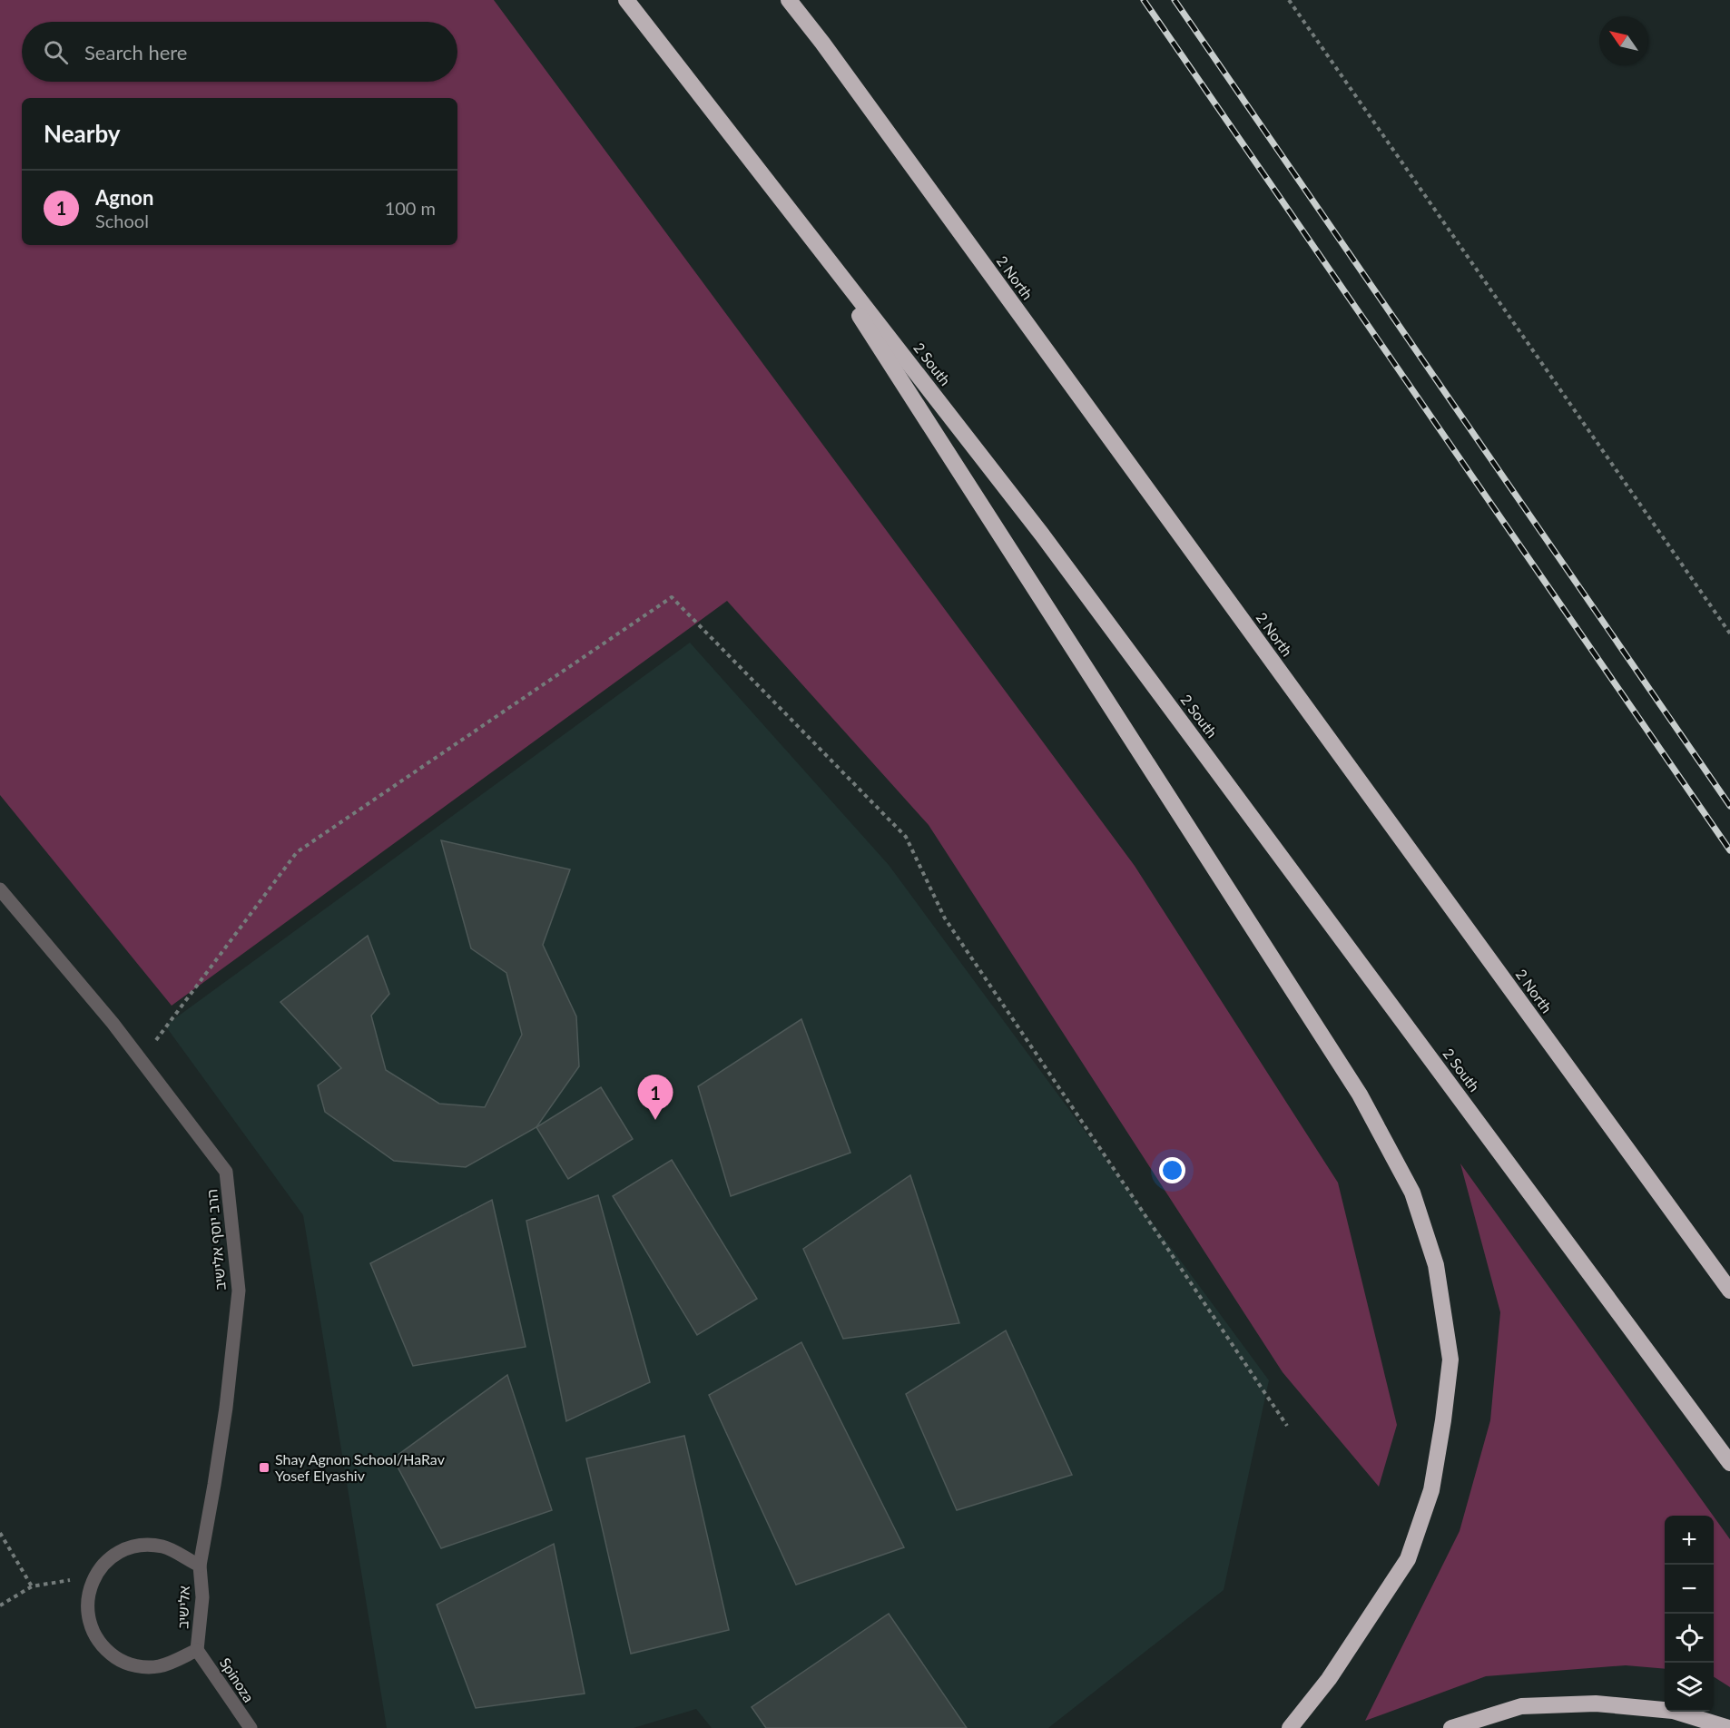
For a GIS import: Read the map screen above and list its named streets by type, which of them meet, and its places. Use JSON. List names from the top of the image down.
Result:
{
  "streets": {
    "highway": ["2 North", "2 South"],
    "street": ["הרב יוסף אלישיב", "אלישיב", "Spinoza"]
  },
  "crossings": [
    ["הרב יוסף אלישיב", "אלישיב"],
    ["הרב יוסף אלישיב", "Spinoza"],
    ["אלישיב", "Spinoza"]
  ],
  "places": {
    "transit": ["Shay Agnon School/HaRav Yosef Elyashiv"]
  },
  "north": "top left",
  "page": {
    "search": "Search here",
    "heading": "Nearby",
    "list": [
      {
        "mark": "1",
        "name": "Agnon",
        "note": "School",
        "value": "100 m"
      }
    ],
    "pins": "1",
    "map_buttons": ["+", "−"]
  }
}
